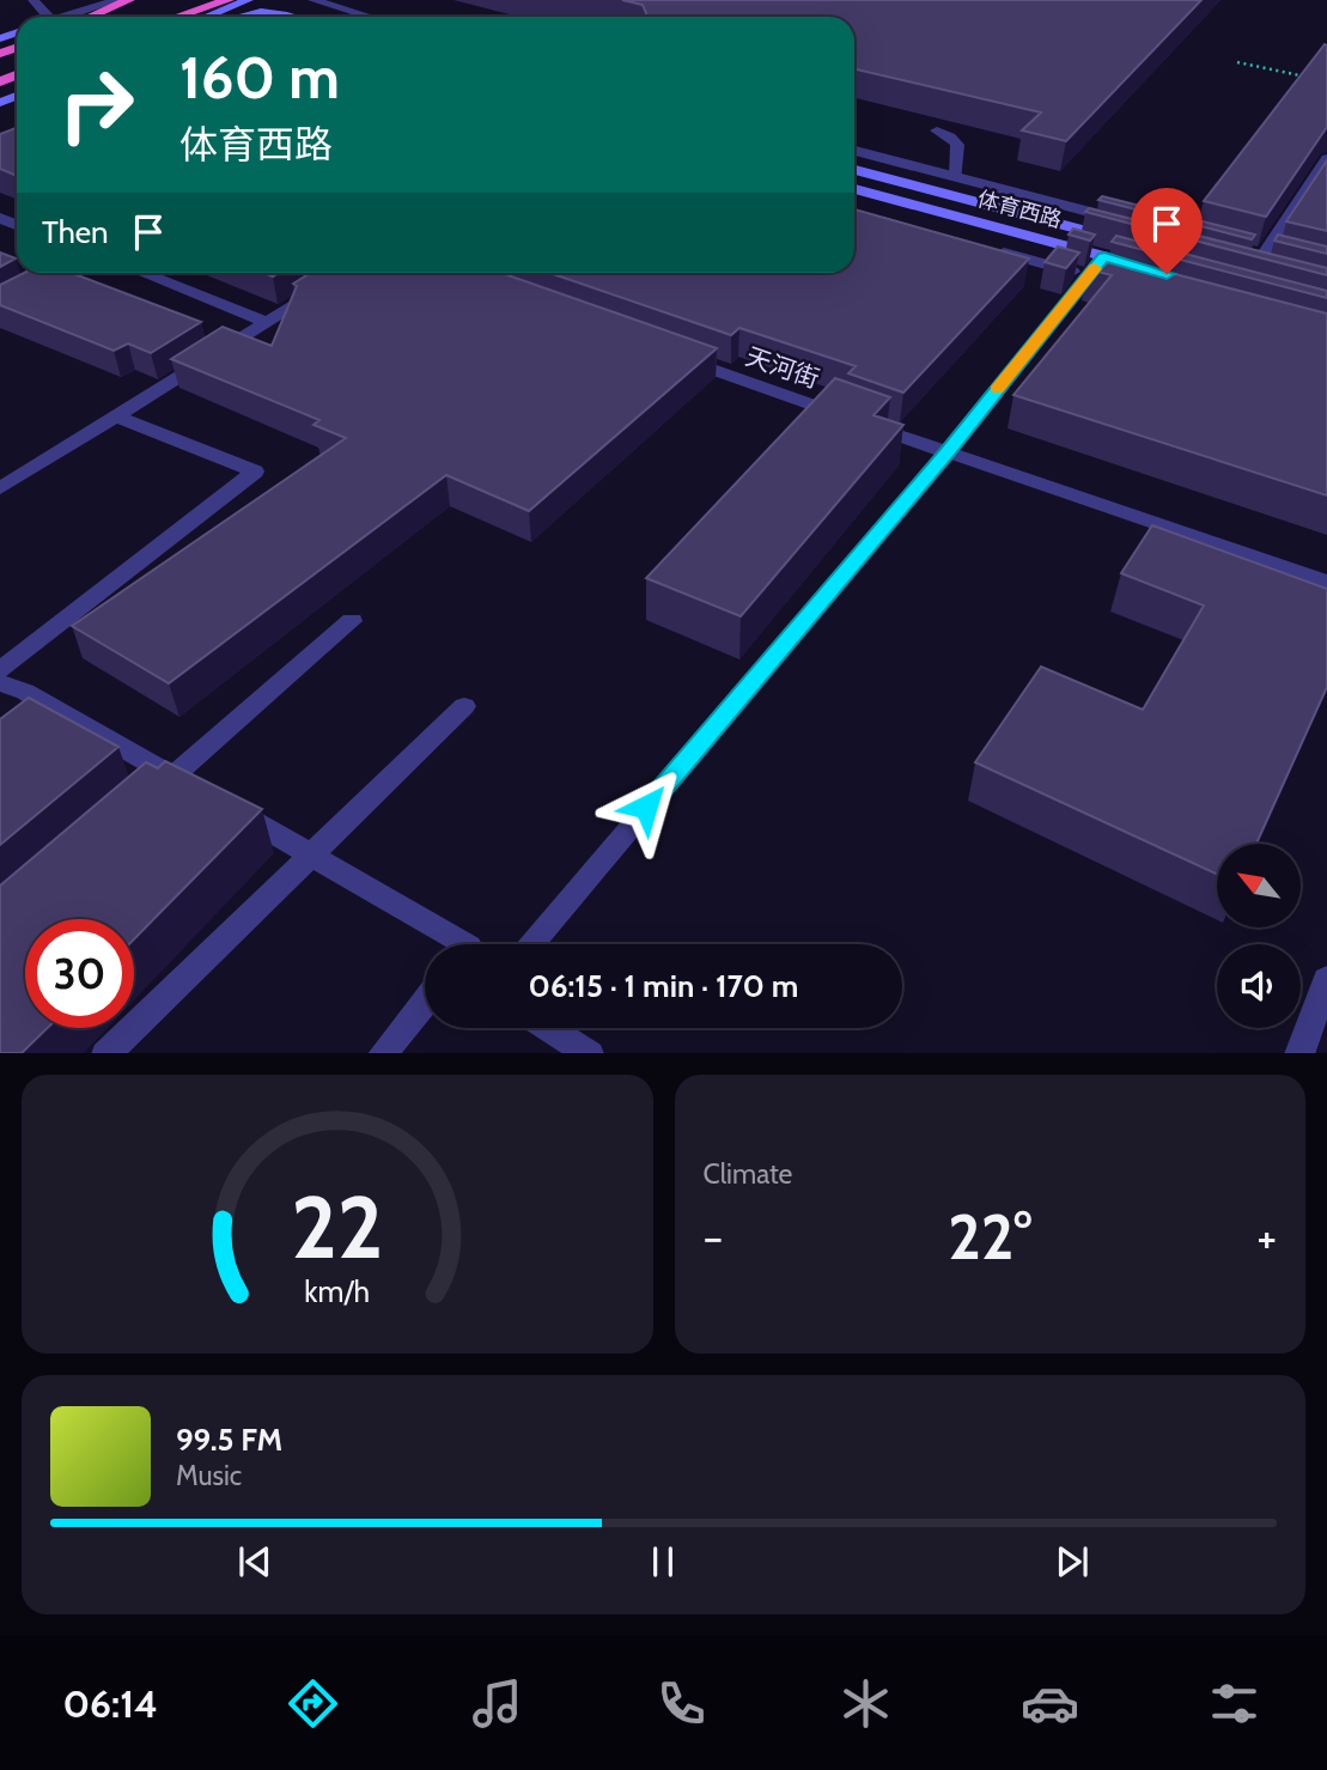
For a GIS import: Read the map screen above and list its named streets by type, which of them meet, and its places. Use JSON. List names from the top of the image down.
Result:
{
  "streets": {
    "main road": ["体育西路"],
    "street": ["天河街"]
  },
  "north": "top left",
  "page": {
    "turn": ["160 m", "体育西路"],
    "then": "Then",
    "limit": "30",
    "trip": "06:15 · 1 min · 170 m",
    "tile": "Climate",
    "heat": ["−", "22°", "+"],
    "song": ["99.5 FM", "Music"],
    "tabs": "06:14",
    "gauge": ["22", "km/h"]
  }
}
